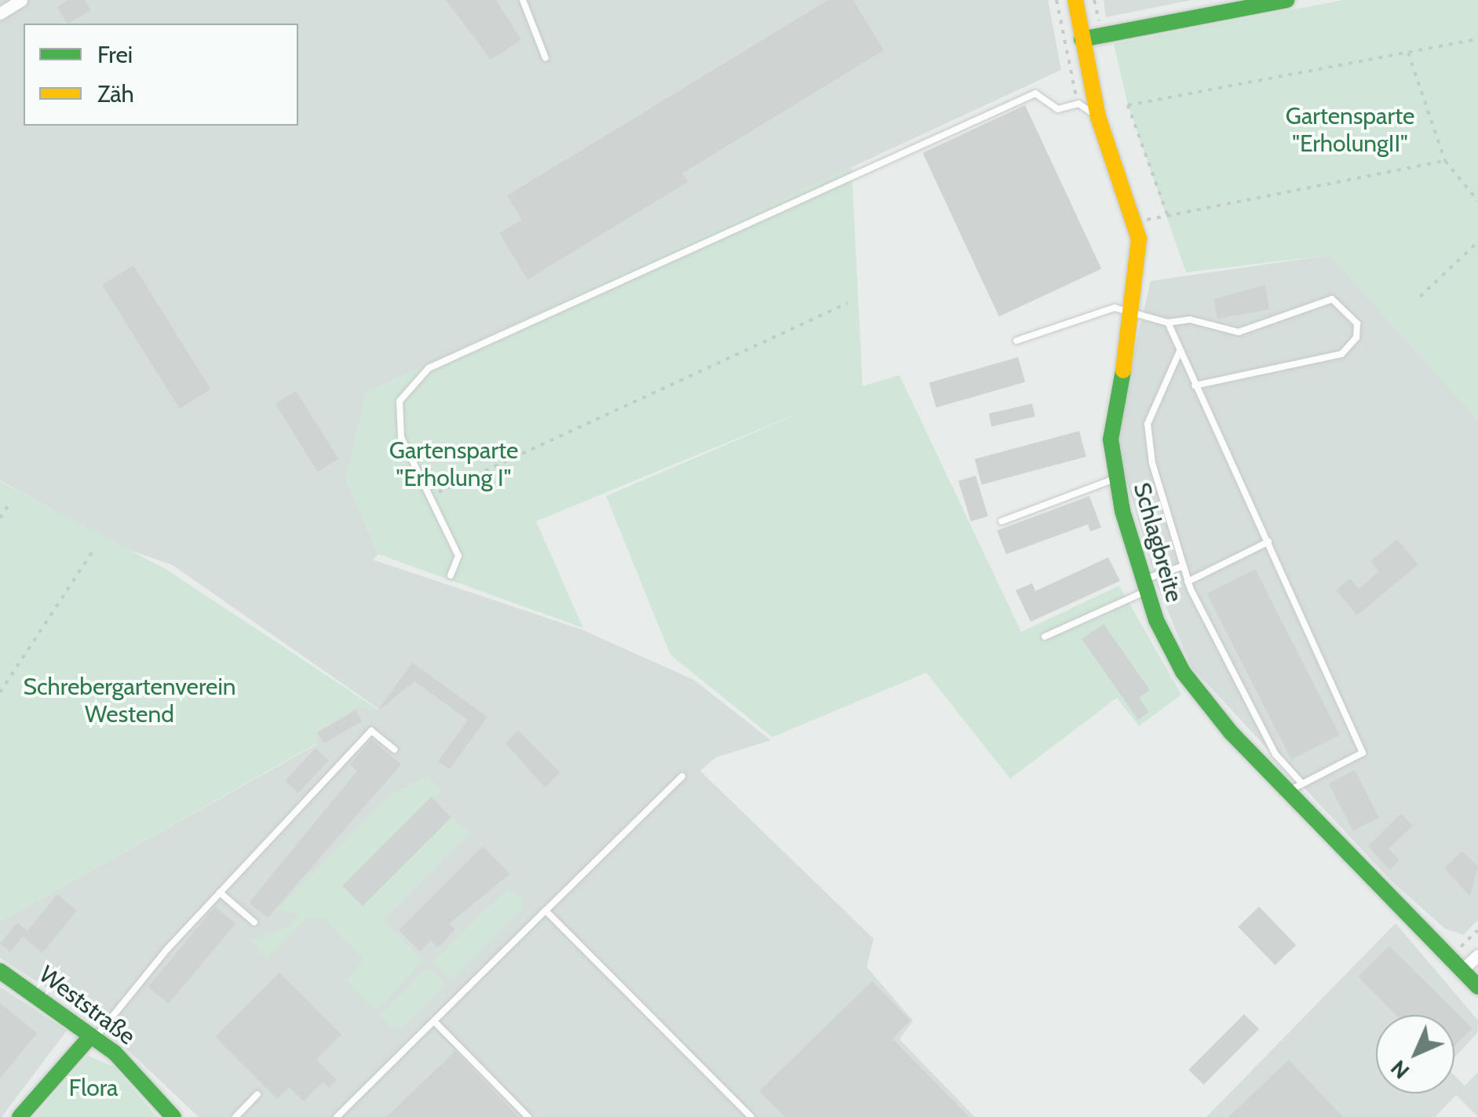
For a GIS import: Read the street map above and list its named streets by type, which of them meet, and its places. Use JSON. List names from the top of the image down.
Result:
{
  "streets": {
    "street": ["Schlagbreite", "Weststraße"]
  },
  "parks": [
    "Gartensparte \"ErholungII\"",
    "Gartensparte \"Erholung I\"",
    "Schrebergartenverein Westend",
    "Flora"
  ],
  "legend": ["Frei", "Zäh"],
  "north": "bottom left"
}
